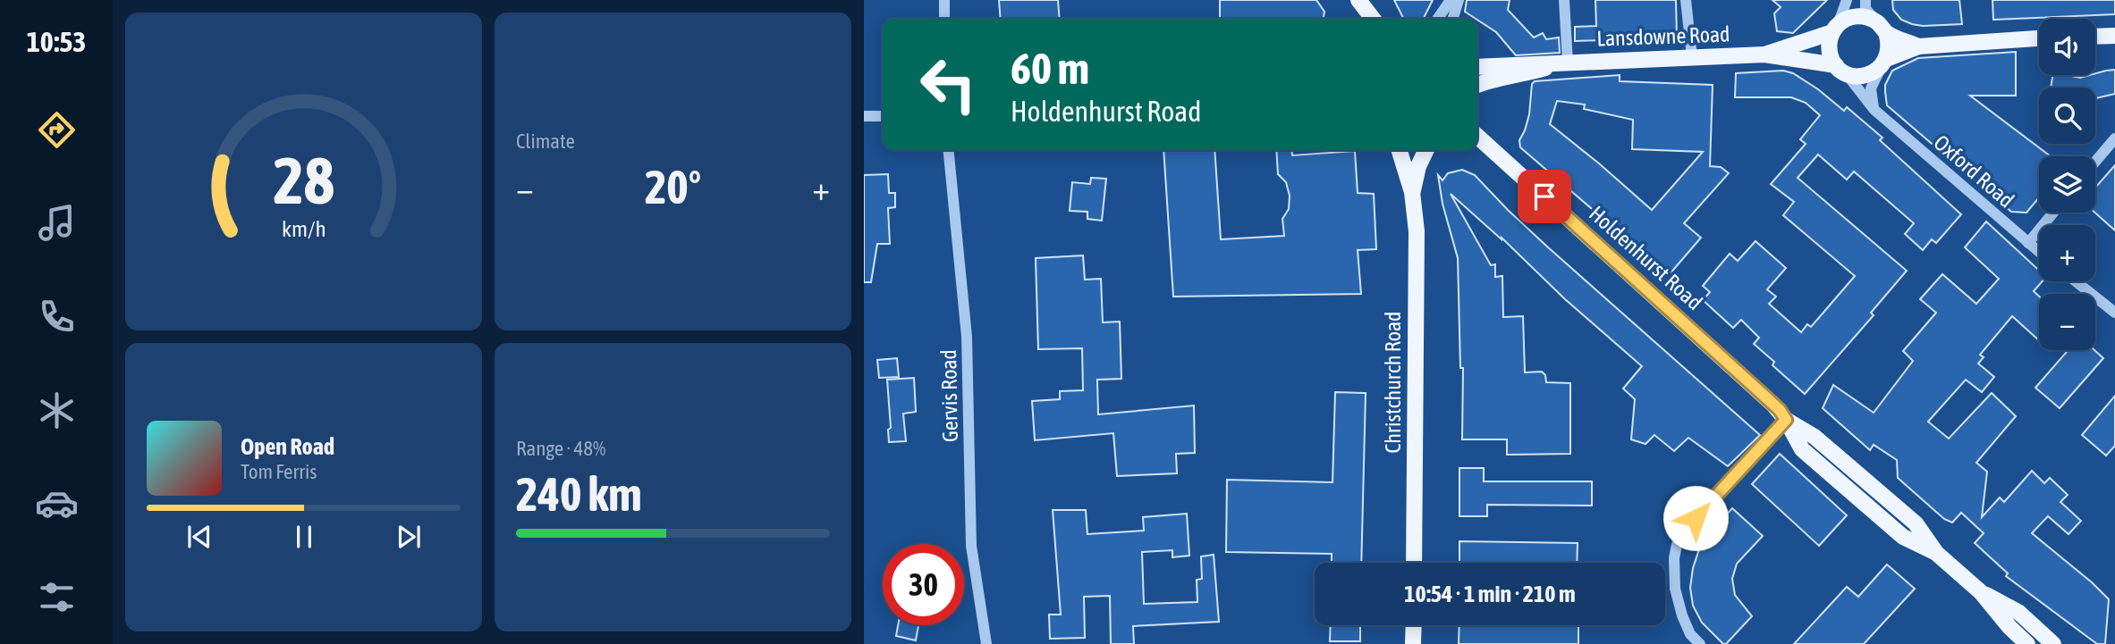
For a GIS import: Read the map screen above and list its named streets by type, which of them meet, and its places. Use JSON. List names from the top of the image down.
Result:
{
  "streets": {
    "main road": ["Lansdowne Road", "Holdenhurst Road", "Christchurch Road"],
    "street": ["Oxford Road", "Gervis Road"]
  },
  "crossings": [
    ["Lansdowne Road", "Oxford Road"]
  ],
  "page": {
    "tabs": "10:53",
    "tile": [
      "Climate",
      ["Range · 48%", "240 km"]
    ],
    "map_buttons": ["+", "−"],
    "turn": ["60 m", "Holdenhurst Road"],
    "heat": ["−", "20°", "+"],
    "song": ["Open Road", "Tom Ferris"],
    "limit": "30",
    "trip": "10:54 · 1 min · 210 m",
    "gauge": ["28", "km/h"]
  }
}
